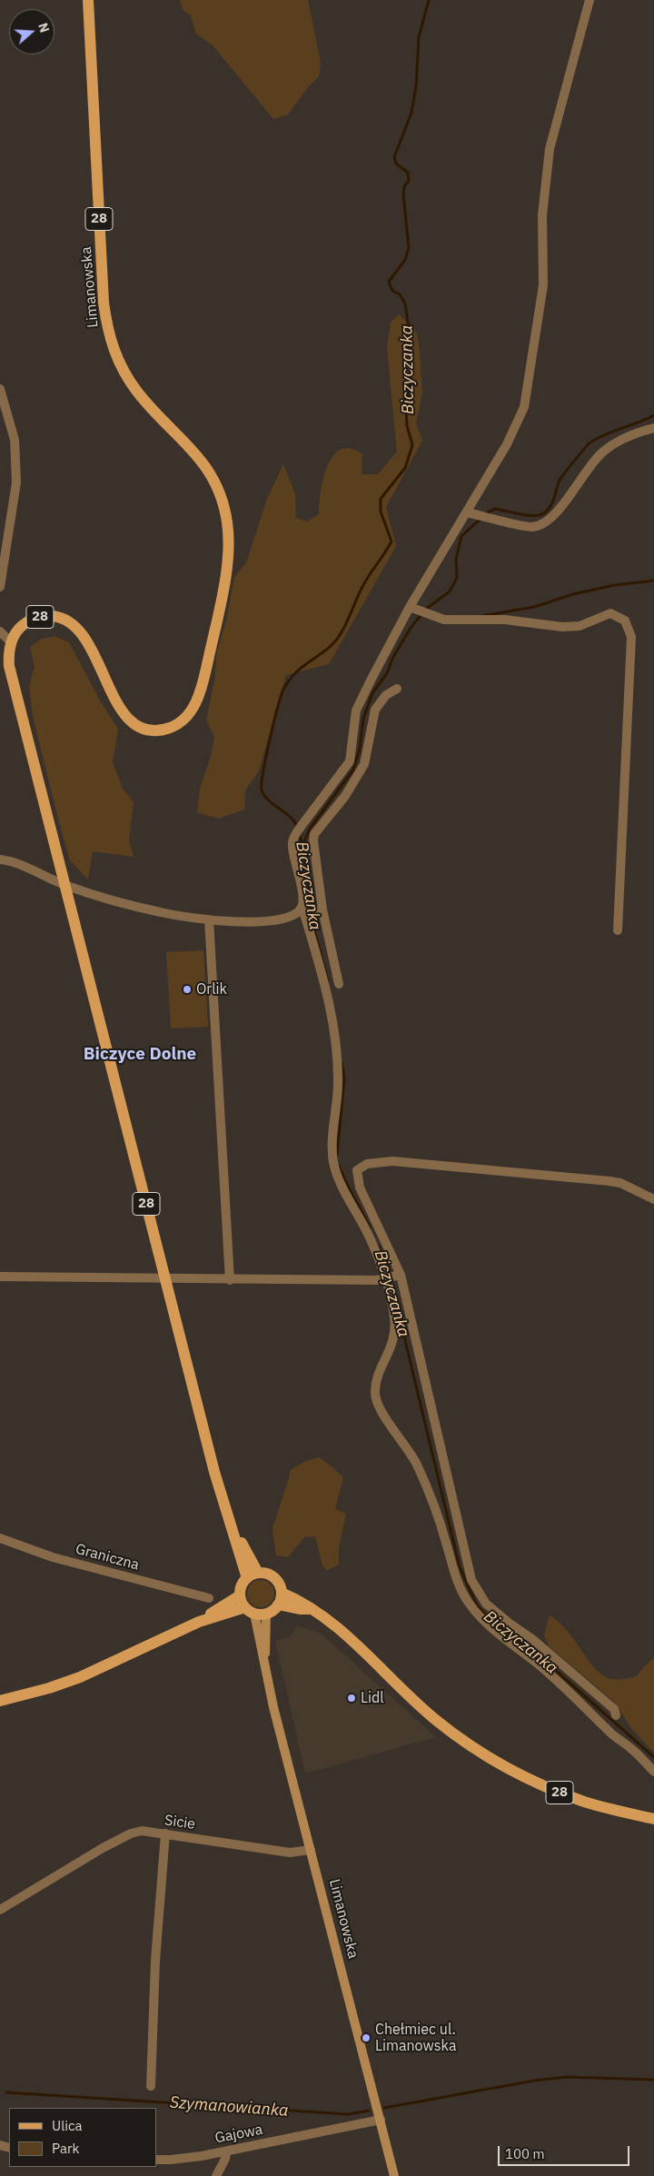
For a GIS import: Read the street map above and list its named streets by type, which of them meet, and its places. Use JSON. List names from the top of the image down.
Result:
{
  "streets": {
    "main road": ["28", "Limanowska"],
    "street": ["Graniczna", "Sicie", "Gajowa"]
  },
  "crossings": [
    ["28", "Limanowska"],
    ["Limanowska", "Sicie"],
    ["Limanowska", "Gajowa"]
  ],
  "districts": ["Biczyce Dolne"],
  "water": ["Biczyczanka", "Szymanowianka"],
  "places": ["Orlik", "Lidl", "Chełmiec ul. Limanowska"],
  "legend": ["Ulica", "Park"],
  "scale_bar": "100 m",
  "north": "right"
}
